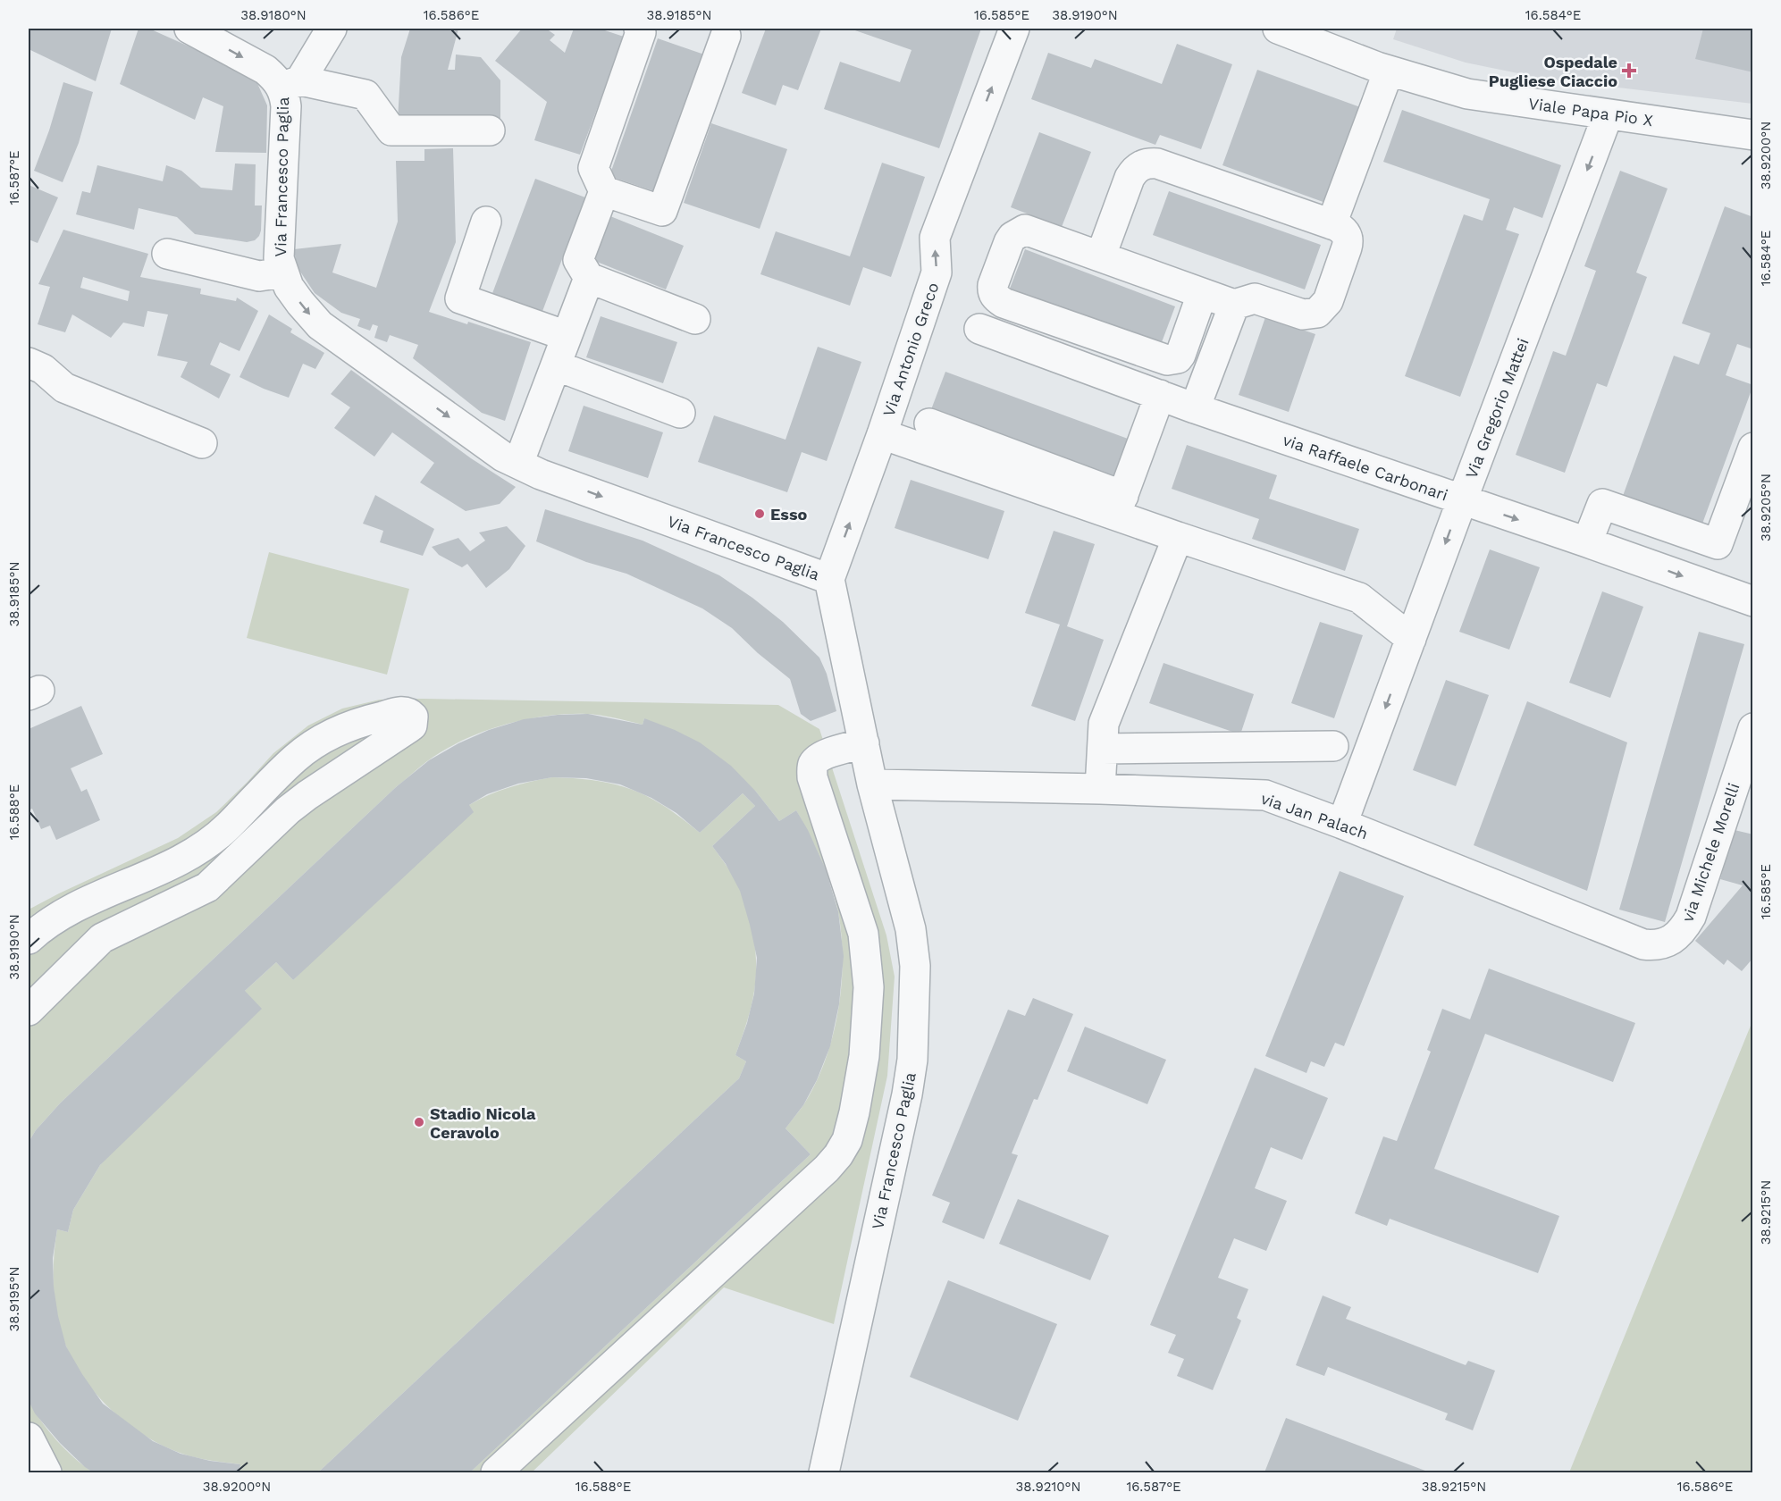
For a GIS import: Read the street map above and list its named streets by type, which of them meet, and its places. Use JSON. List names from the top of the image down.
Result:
{
  "streets": {
    "street": [
      "Viale Papa Pio X",
      "Via Francesco Paglia",
      "Via Antonio Greco",
      "Via Gregorio Mattei",
      "via Raffaele Carbonari",
      "via Jan Palach",
      "via Michele Morelli"
    ]
  },
  "crossings": [
    ["Viale Papa Pio X", "Via Gregorio Mattei"],
    ["Via Francesco Paglia", "Via Antonio Greco"],
    ["Via Francesco Paglia", "via Jan Palach"],
    ["Via Gregorio Mattei", "via Raffaele Carbonari"],
    ["Via Gregorio Mattei", "via Jan Palach"],
    ["via Jan Palach", "via Michele Morelli"]
  ],
  "one_way": ["Via Antonio Greco", "via Raffaele Carbonari"],
  "places": {
    "health": ["Ospedale Pugliese Ciaccio"],
    "other": ["Esso", "Stadio Nicola Ceravolo"]
  },
  "coordinates": [
    "38.9180°N",
    "16.586°E",
    "38.9185°N",
    "16.585°E",
    "38.9190°N",
    "16.584°E",
    "38.9200°N",
    "16.587°E",
    "38.9205°N",
    "16.588°E",
    "38.9215°N",
    "38.9195°N",
    "38.9210°N"
  ]
}
